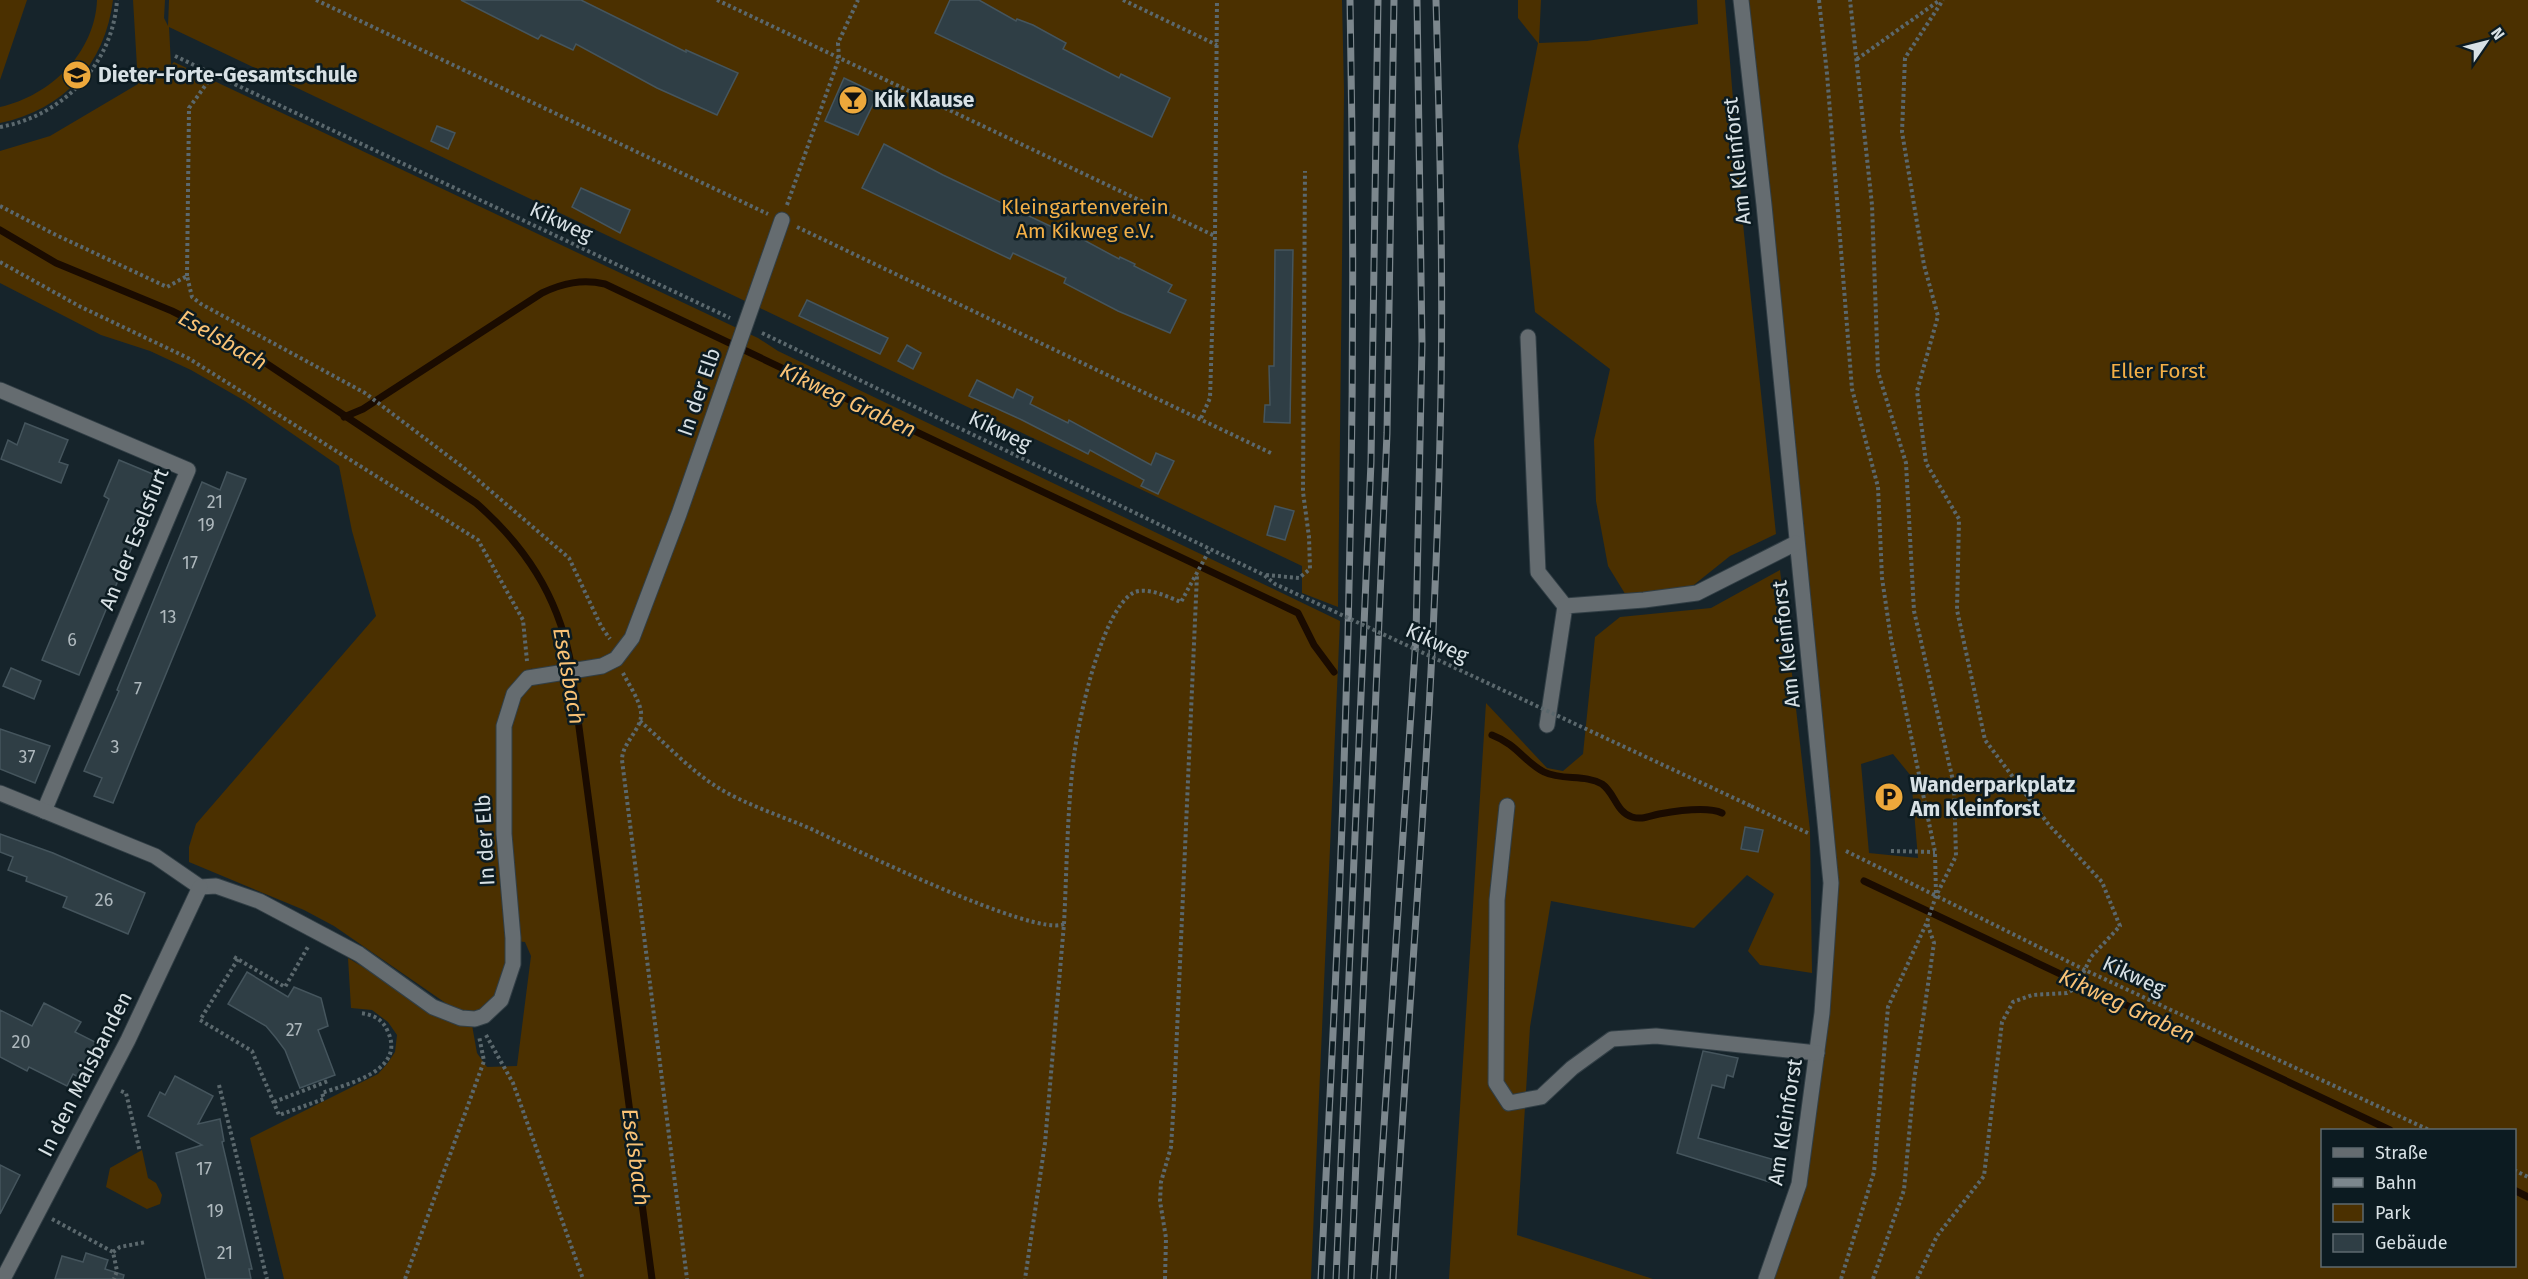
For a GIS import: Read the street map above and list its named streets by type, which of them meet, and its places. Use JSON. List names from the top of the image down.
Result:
{
  "streets": {
    "street": [
      "Am Kleinforst",
      "In der Elb",
      "An der Eselsfurt",
      "In den Maisbanden"
    ],
    "path": ["Kikweg"]
  },
  "crossings": [
    ["Am Kleinforst", "Kikweg"],
    ["Kikweg", "In der Elb"]
  ],
  "water": ["Eselsbach", "Kikweg Graben"],
  "parks": ["Kleingartenverein Am Kikweg e.V.", "Eller Forst"],
  "places": {
    "school or university": ["Dieter-Forte-Gesamtschule"],
    "bar": ["Kik Klause"],
    "parking": ["Wanderparkplatz Am Kleinforst"]
  },
  "house_numbers": [
    "21",
    "19",
    "17",
    "13",
    "6",
    "7",
    "3",
    "37",
    "26",
    "27",
    "20",
    "17",
    "19",
    "21"
  ],
  "legend": [
    "Straße",
    "Bahn",
    "Park",
    "Gebäude"
  ],
  "north": "top right"
}
